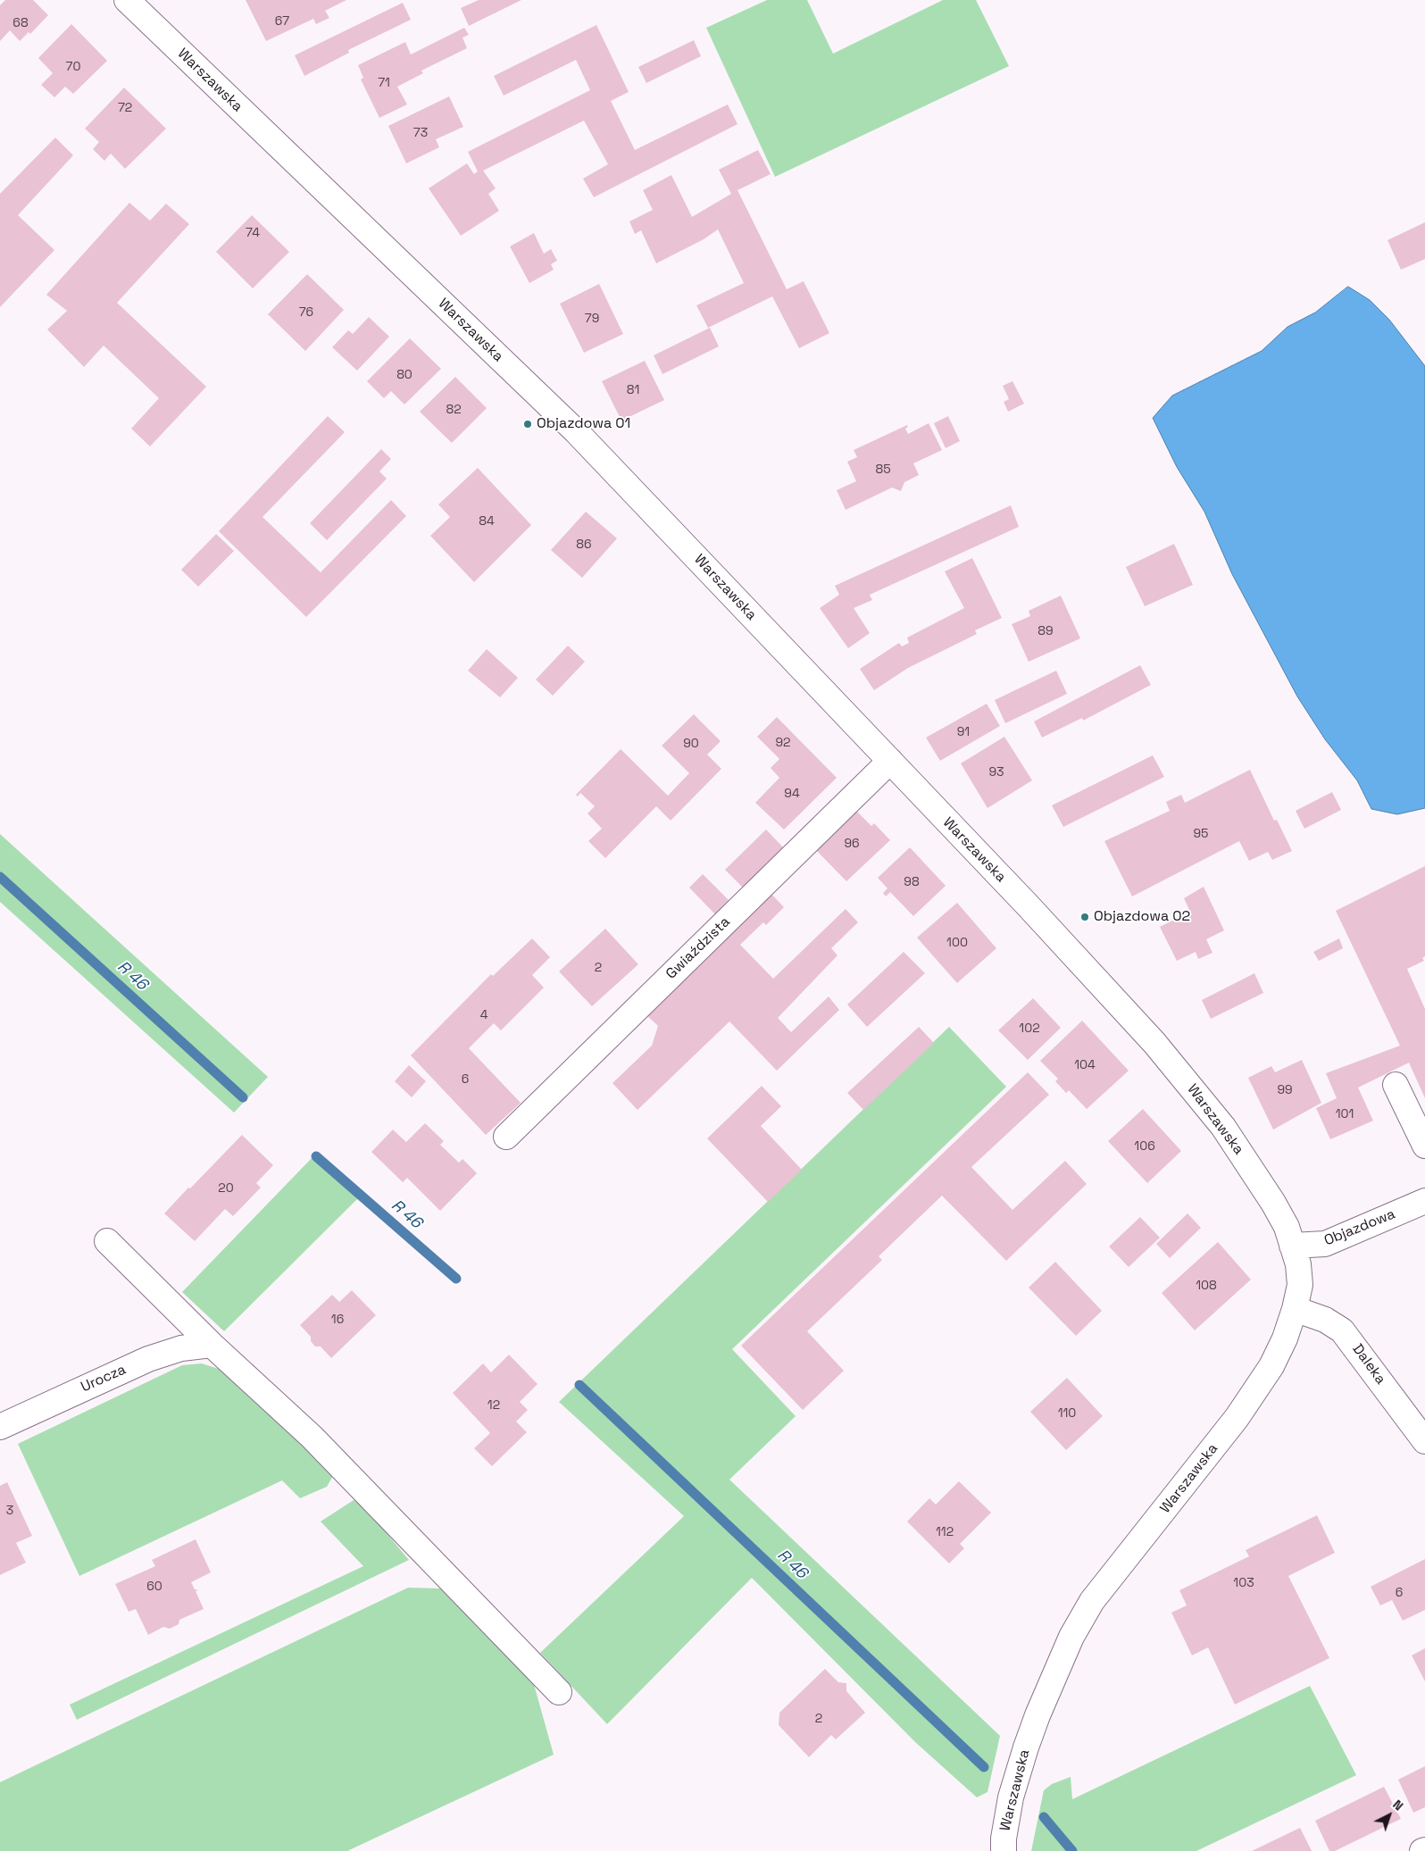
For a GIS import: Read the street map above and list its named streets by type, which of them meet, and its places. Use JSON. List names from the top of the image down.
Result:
{
  "streets": {
    "street": [
      "Warszawska",
      "Gwiaździsta",
      "Objazdowa",
      "Daleka",
      "Urocza"
    ]
  },
  "crossings": [
    ["Warszawska", "Gwiaździsta"],
    ["Warszawska", "Objazdowa"],
    ["Warszawska", "Daleka"]
  ],
  "water": ["R 46"],
  "places": ["Objazdowa 01", "Objazdowa 02"],
  "house_numbers": [
    "67",
    "68",
    "70",
    "71",
    "72",
    "73",
    "74",
    "76",
    "79",
    "80",
    "81",
    "82",
    "85",
    "84",
    "86",
    "89",
    "91",
    "92",
    "90",
    "93",
    "94",
    "95",
    "96",
    "98",
    "100",
    "2",
    "4",
    "102",
    "104",
    "6",
    "99",
    "101",
    "106",
    "20",
    "108",
    "16",
    "12",
    "110",
    "3",
    "112",
    "103",
    "60",
    "6",
    "2"
  ],
  "north": "top right"
}
